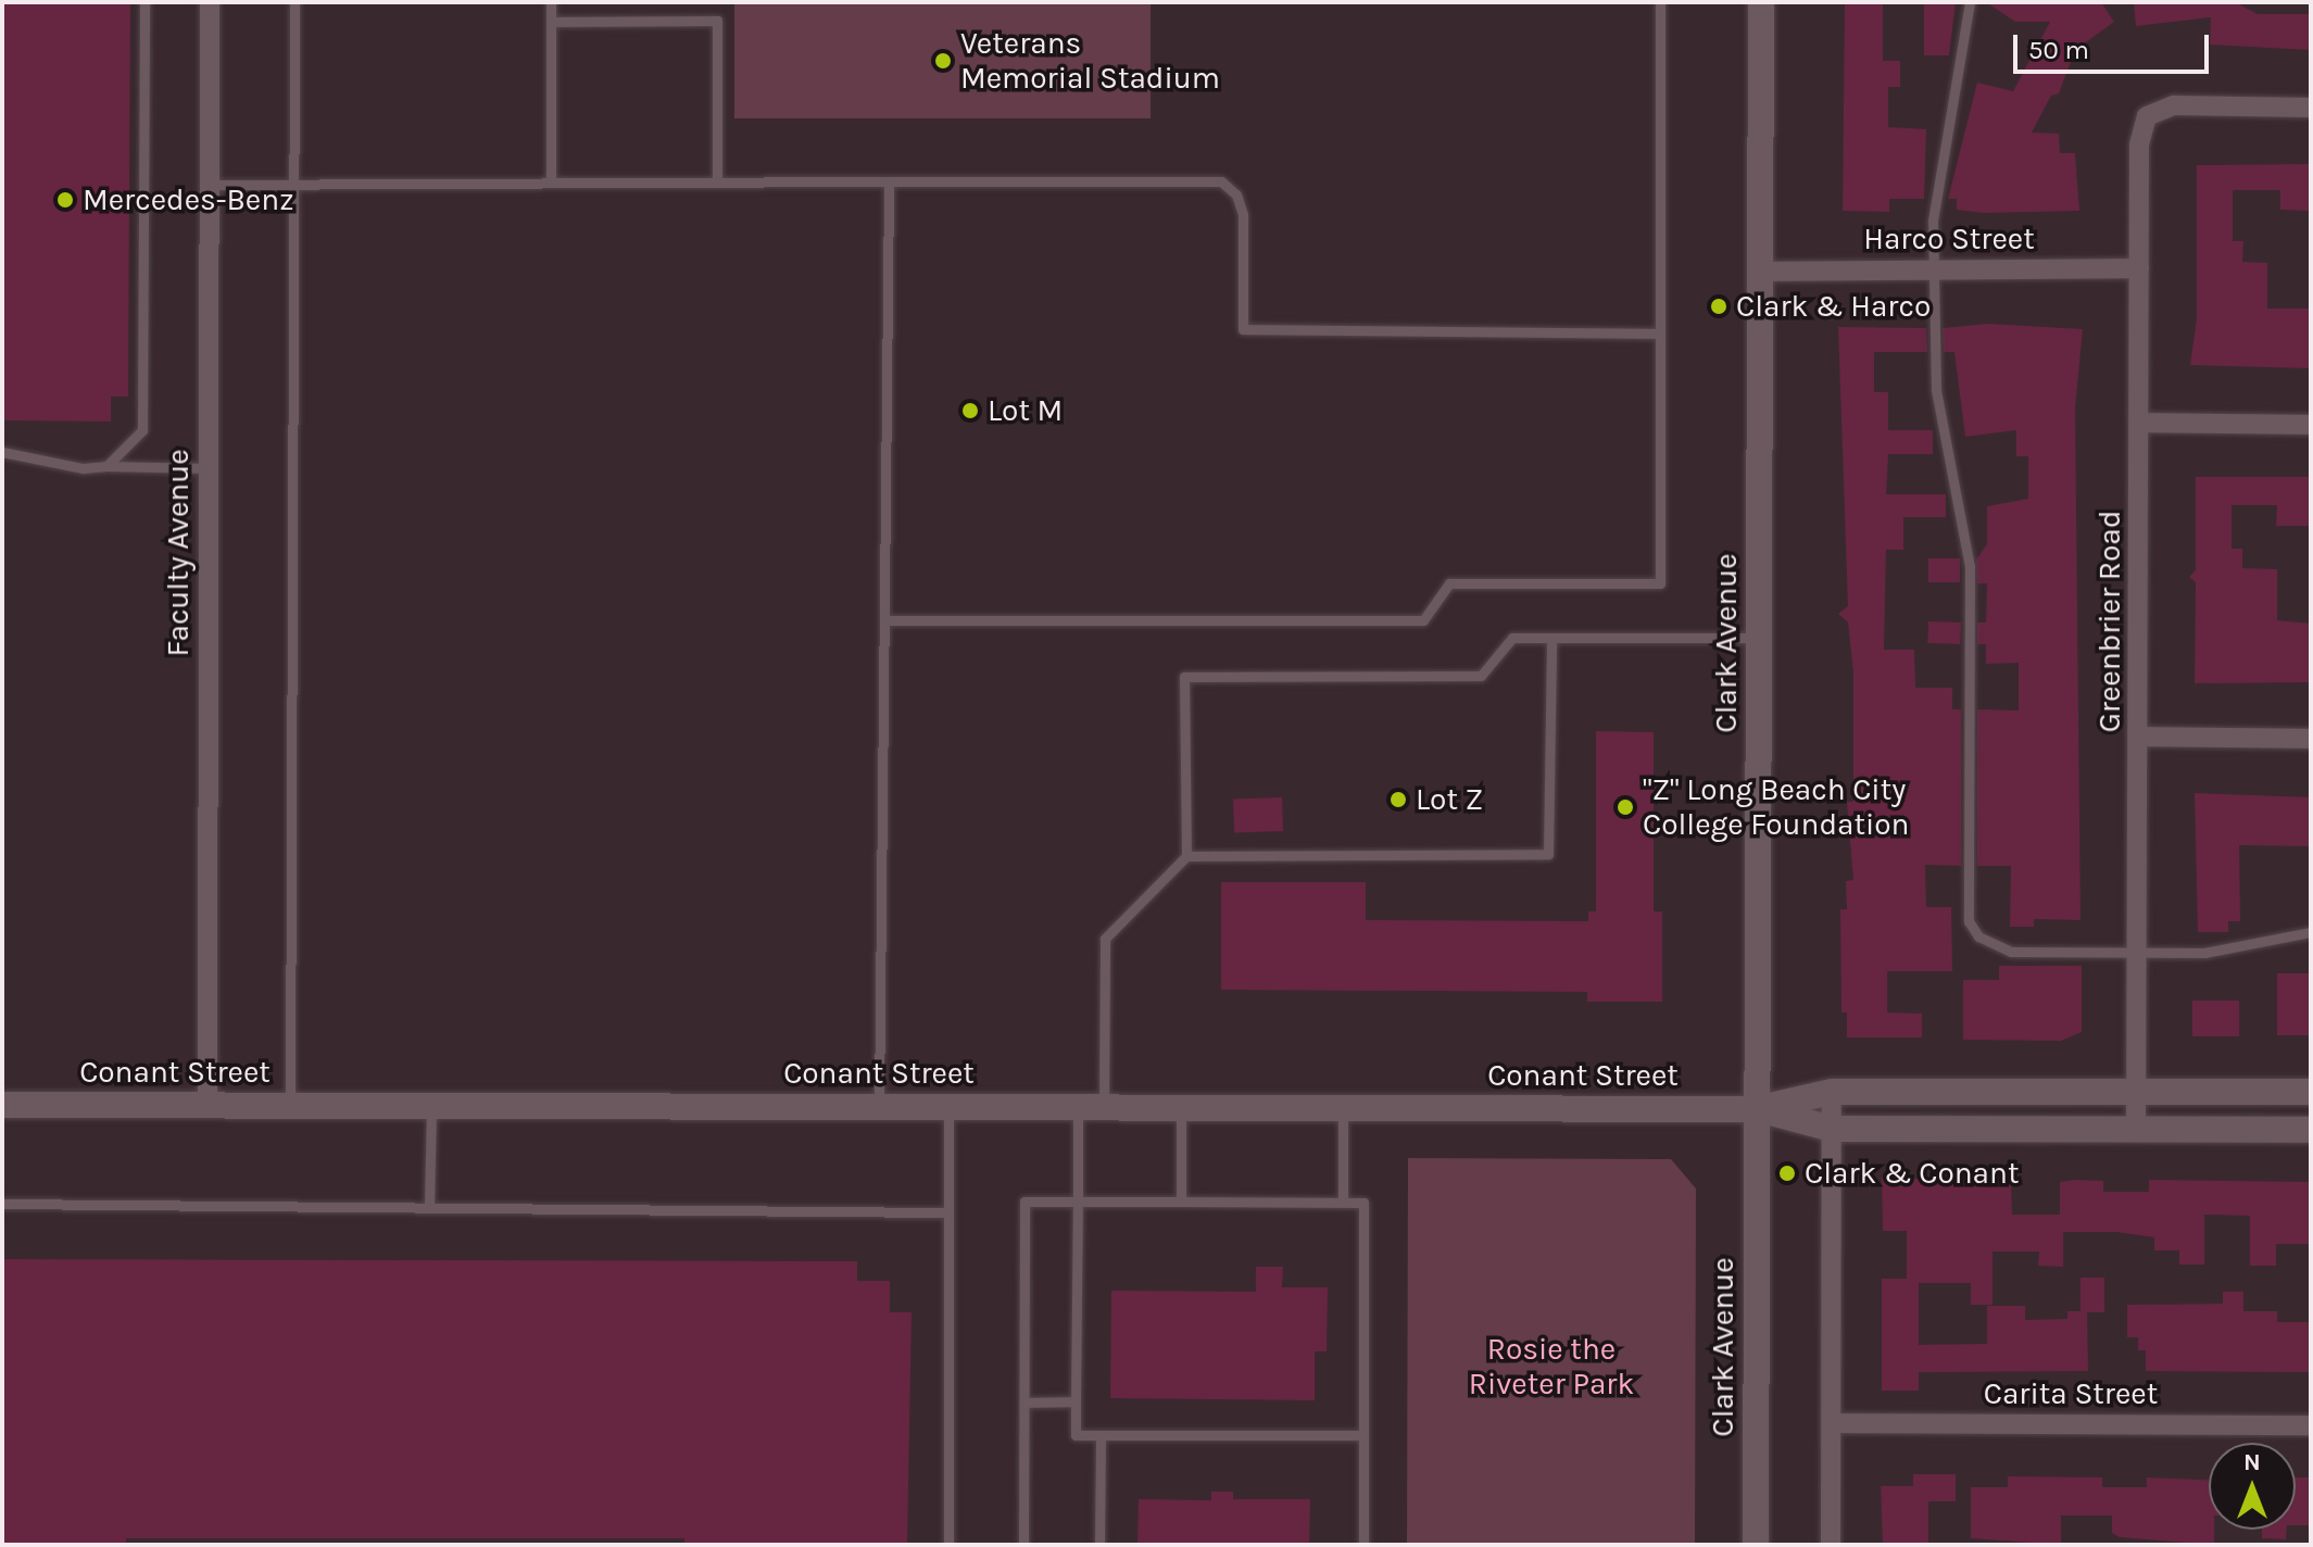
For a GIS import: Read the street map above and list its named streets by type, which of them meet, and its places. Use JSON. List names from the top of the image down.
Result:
{
  "streets": {
    "street": [
      "Harco Street",
      "Faculty Avenue",
      "Greenbrier Road",
      "Clark Avenue",
      "Conant Street",
      "Carita Street"
    ]
  },
  "crossings": [
    ["Harco Street", "Greenbrier Road"],
    ["Harco Street", "Clark Avenue"],
    ["Faculty Avenue", "Conant Street"],
    ["Greenbrier Road", "Conant Street"],
    ["Clark Avenue", "Conant Street"]
  ],
  "parks": ["Rosie the Riveter Park"],
  "places": [
    "Veterans Memorial Stadium",
    "Mercedes-Benz",
    "Clark & Harco",
    "Lot M",
    "Lot Z",
    "\"Z\" Long Beach City College Foundation",
    "Clark & Conant"
  ],
  "scale_bar": "50 m",
  "north": "top"
}
